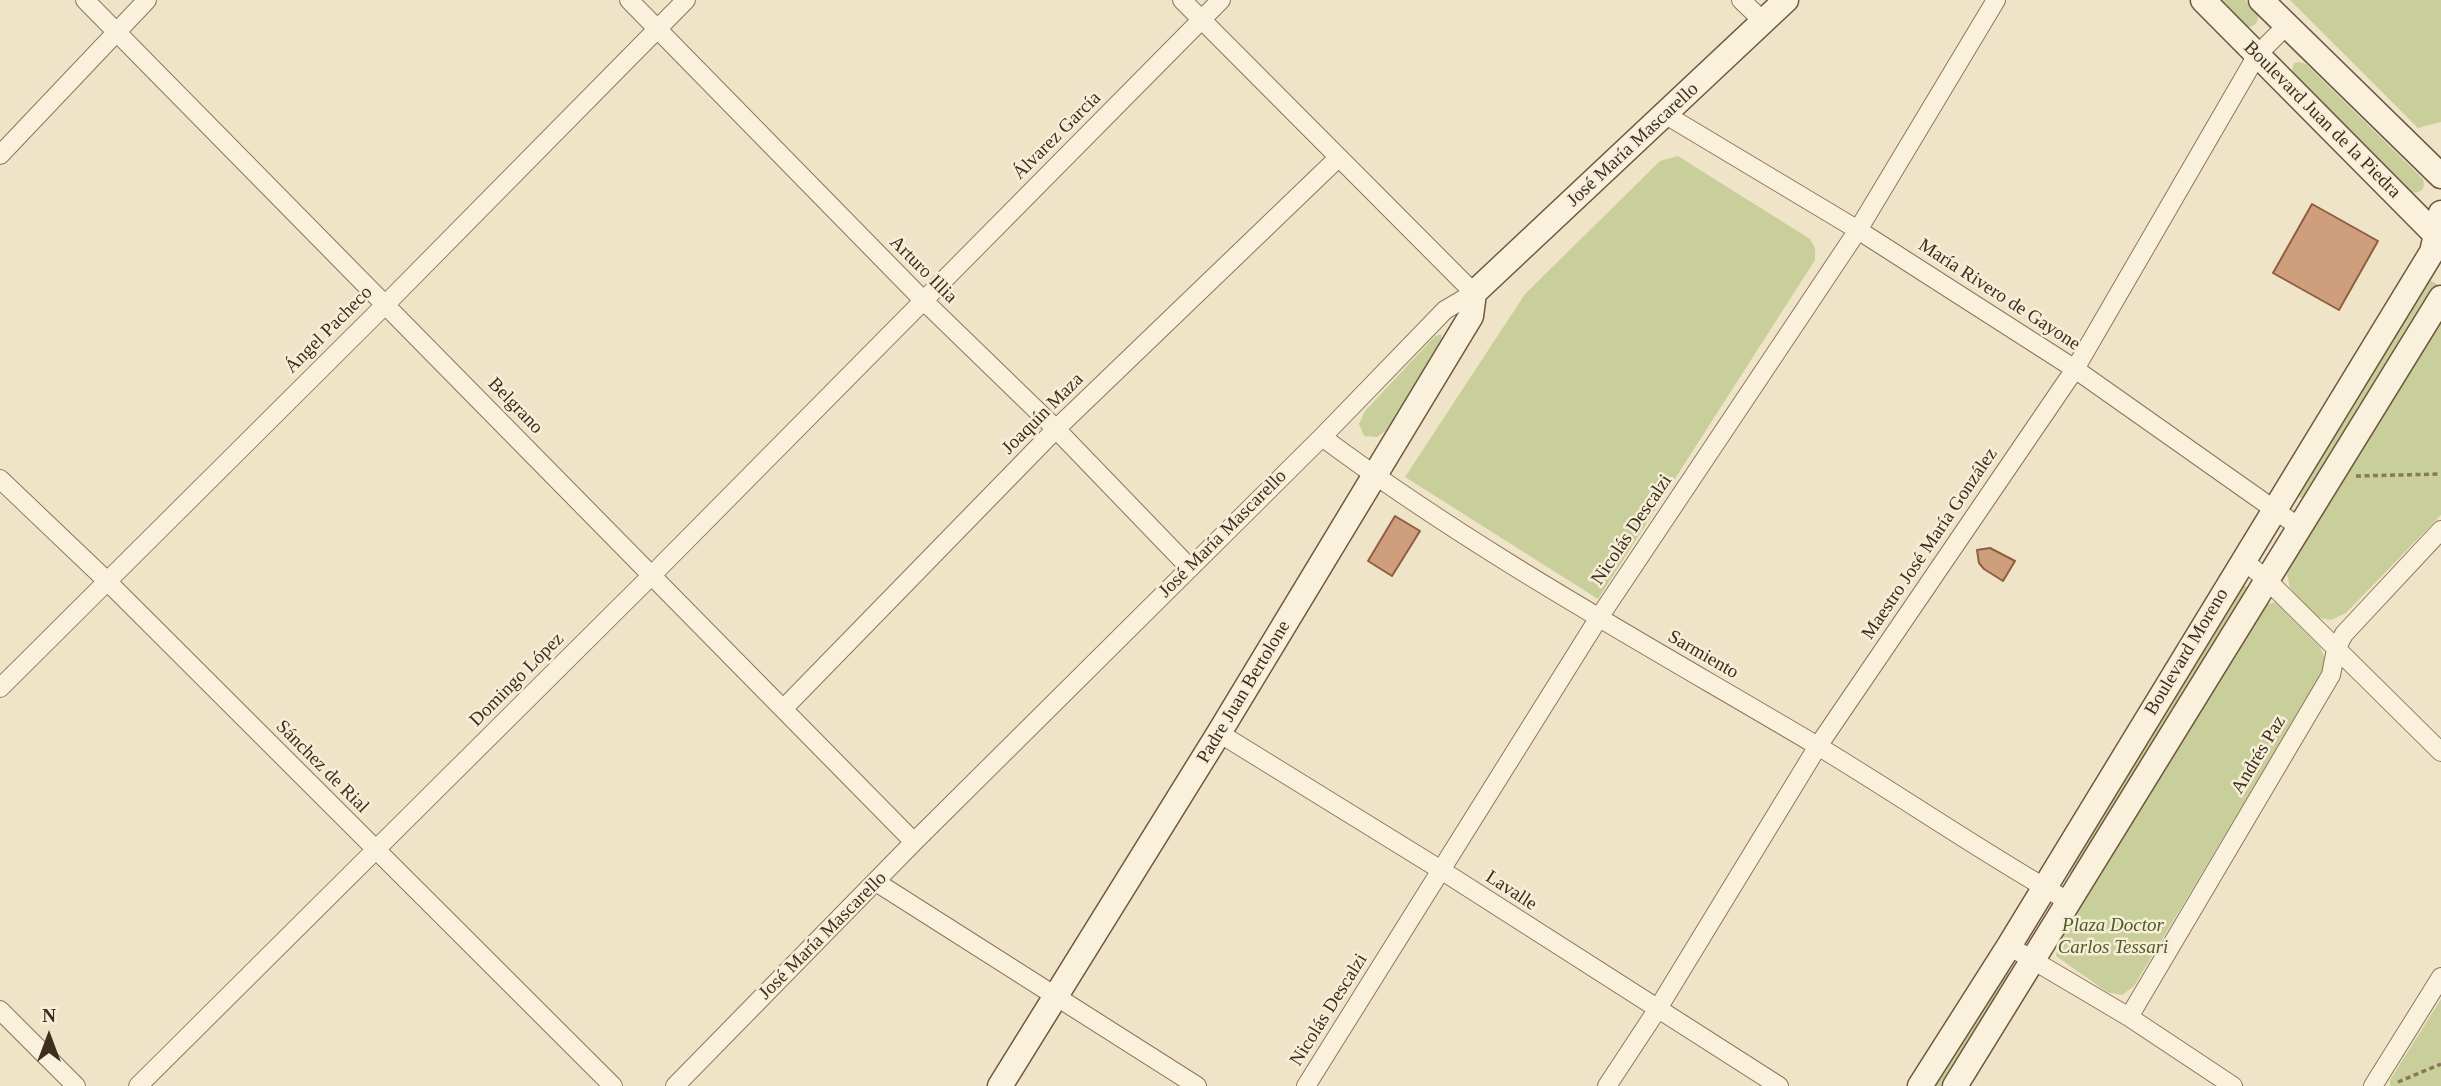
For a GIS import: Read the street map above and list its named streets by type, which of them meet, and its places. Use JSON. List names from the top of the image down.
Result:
{
  "streets": {
    "main road": [
      "Boulevard Juan de la Piedra",
      "José María Mascarello",
      "Boulevard Moreno",
      "Padre Juan Bertolone"
    ],
    "street": [
      "Álvarez García",
      "Arturo Illia",
      "María Rivero de Gayone",
      "Ángel Pacheco",
      "Belgrano",
      "Joaquín Maza",
      "Nicolás Descalzi",
      "Maestro José María González",
      "Sarmiento",
      "Domingo López",
      "Andrés Paz",
      "Sánchez de Rial",
      "Lavalle"
    ]
  },
  "crossings": [
    ["Boulevard Juan de la Piedra", "Maestro José María González"],
    ["Boulevard Juan de la Piedra", "Boulevard Moreno"],
    ["Álvarez García", "Arturo Illia"],
    ["Álvarez García", "Domingo López"],
    ["José María Mascarello", "Arturo Illia"],
    ["José María Mascarello", "María Rivero de Gayone"],
    ["José María Mascarello", "Belgrano"],
    ["José María Mascarello", "Sarmiento"],
    ["José María Mascarello", "Padre Juan Bertolone"],
    ["Arturo Illia", "Ángel Pacheco"],
    ["Arturo Illia", "Joaquín Maza"],
    ["Arturo Illia", "Domingo López"],
    ["María Rivero de Gayone", "Nicolás Descalzi"],
    ["María Rivero de Gayone", "Maestro José María González"],
    ["María Rivero de Gayone", "Boulevard Moreno"],
    ["Ángel Pacheco", "Belgrano"],
    ["Ángel Pacheco", "Sánchez de Rial"],
    ["Belgrano", "Joaquín Maza"],
    ["Belgrano", "Domingo López"],
    ["Nicolás Descalzi", "Sarmiento"],
    ["Nicolás Descalzi", "Lavalle"],
    ["Maestro José María González", "Sarmiento"],
    ["Maestro José María González", "Lavalle"],
    ["Boulevard Moreno", "Sarmiento"],
    ["Sarmiento", "Padre Juan Bertolone"],
    ["Domingo López", "Sánchez de Rial"],
    ["Padre Juan Bertolone", "Lavalle"]
  ],
  "parks": ["Plaza Doctor Carlos Tessari"],
  "north": "top"
}
